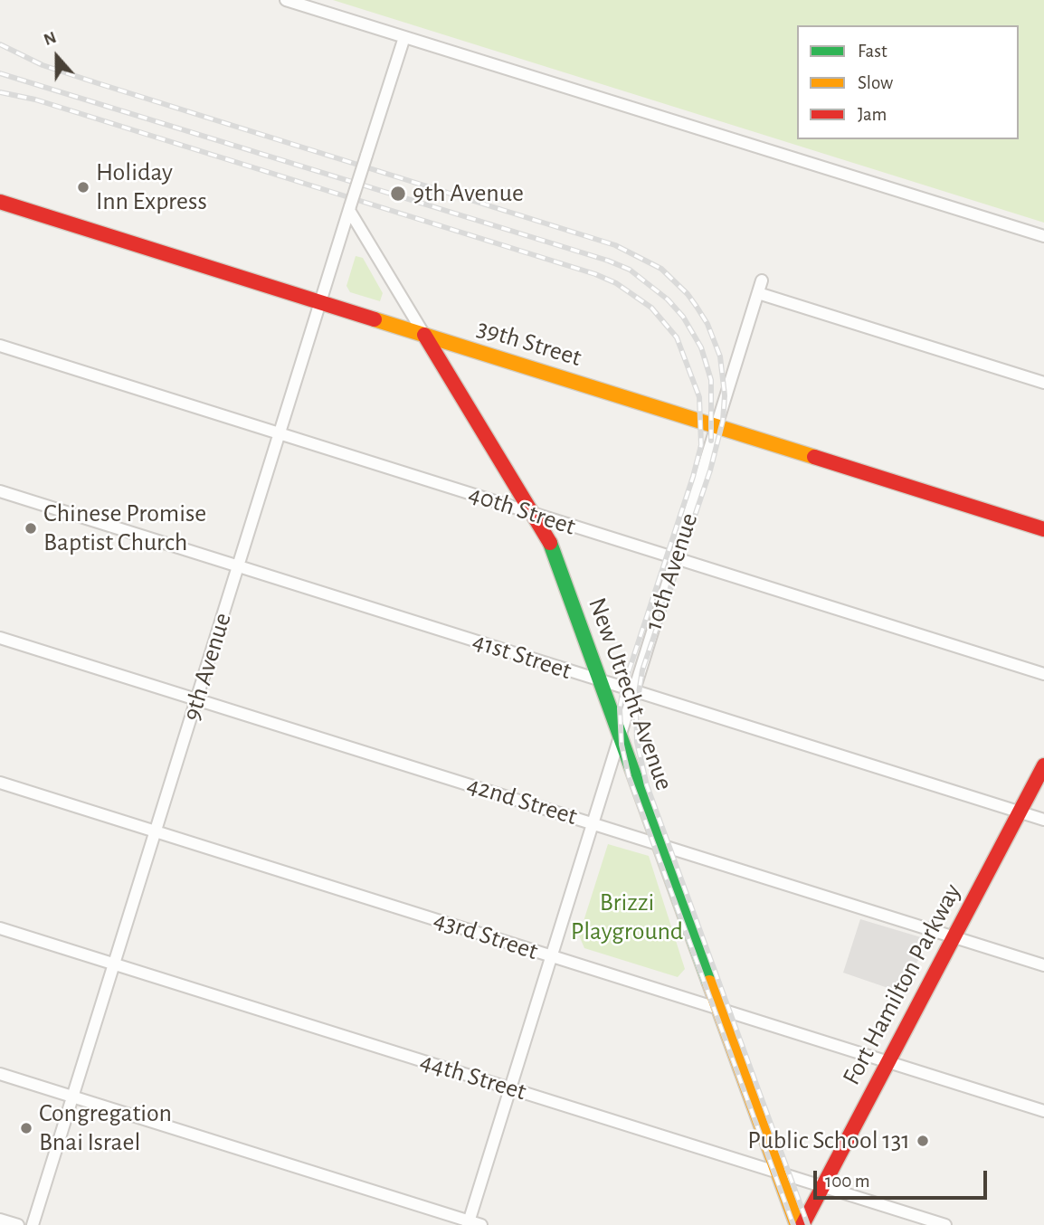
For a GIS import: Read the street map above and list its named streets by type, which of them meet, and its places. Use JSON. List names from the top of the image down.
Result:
{
  "streets": {
    "main road": ["39th Street", "New Utrecht Avenue", "Fort Hamilton Parkway"],
    "street": [
      "40th Street",
      "10th Avenue",
      "41st Street",
      "9th Avenue",
      "42nd Street",
      "43rd Street",
      "44th Street"
    ]
  },
  "crossings": [
    ["39th Street", "10th Avenue"],
    ["39th Street", "9th Avenue"],
    ["39th Street", "New Utrecht Avenue"],
    ["40th Street", "10th Avenue"],
    ["40th Street", "9th Avenue"],
    ["40th Street", "New Utrecht Avenue"],
    ["10th Avenue", "41st Street"],
    ["10th Avenue", "New Utrecht Avenue"],
    ["10th Avenue", "42nd Street"],
    ["10th Avenue", "43rd Street"],
    ["10th Avenue", "44th Street"],
    ["41st Street", "9th Avenue"],
    ["41st Street", "New Utrecht Avenue"],
    ["41st Street", "Fort Hamilton Parkway"],
    ["9th Avenue", "New Utrecht Avenue"],
    ["9th Avenue", "42nd Street"],
    ["9th Avenue", "43rd Street"],
    ["9th Avenue", "44th Street"],
    ["New Utrecht Avenue", "42nd Street"],
    ["New Utrecht Avenue", "43rd Street"],
    ["New Utrecht Avenue", "44th Street"],
    ["42nd Street", "Fort Hamilton Parkway"],
    ["43rd Street", "Fort Hamilton Parkway"],
    ["Fort Hamilton Parkway", "44th Street"]
  ],
  "parks": ["Brizzi Playground"],
  "places": [
    "Holiday Inn Express",
    "9th Avenue",
    "Chinese Promise Baptist Church",
    "Congregation Bnai Israel",
    "Public School 131"
  ],
  "legend": ["Fast", "Slow", "Jam"],
  "scale_bar": "100 m",
  "north": "top"
}
